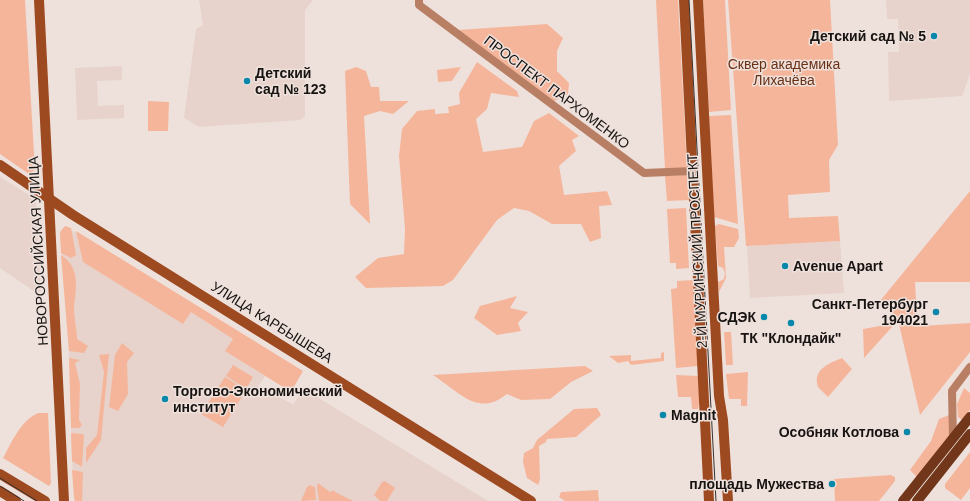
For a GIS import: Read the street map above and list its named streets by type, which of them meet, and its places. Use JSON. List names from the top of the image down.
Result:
{
  "streets": {
    "main road": ["НОВОРОССИЙСКАЯ УЛИЦА", "2-Й МУРИНСКИЙ ПРОСПЕКТ", "УЛИЦА КАРБЫШЕВА"],
    "street": ["ПРОСПЕКТ ПАРХОМЕНКО"]
  },
  "crossings": [
    ["ПРОСПЕКТ ПАРХОМЕНКО", "2-Й МУРИНСКИЙ ПРОСПЕКТ"],
    ["НОВОРОССИЙСКАЯ УЛИЦА", "УЛИЦА КАРБЫШЕВА"]
  ],
  "parks": ["Сквер академика Лихачёва"],
  "places": [
    "Детский сад № 5",
    "Детский сад № 123",
    "Avenue Apart",
    "Санкт-Петербург 194021",
    "СДЭК",
    "ТК \"Клондайк\"",
    "Торгово-Экономический институт",
    "Magnit",
    "Особняк Котлова",
    "площадь Мужества"
  ]
}
